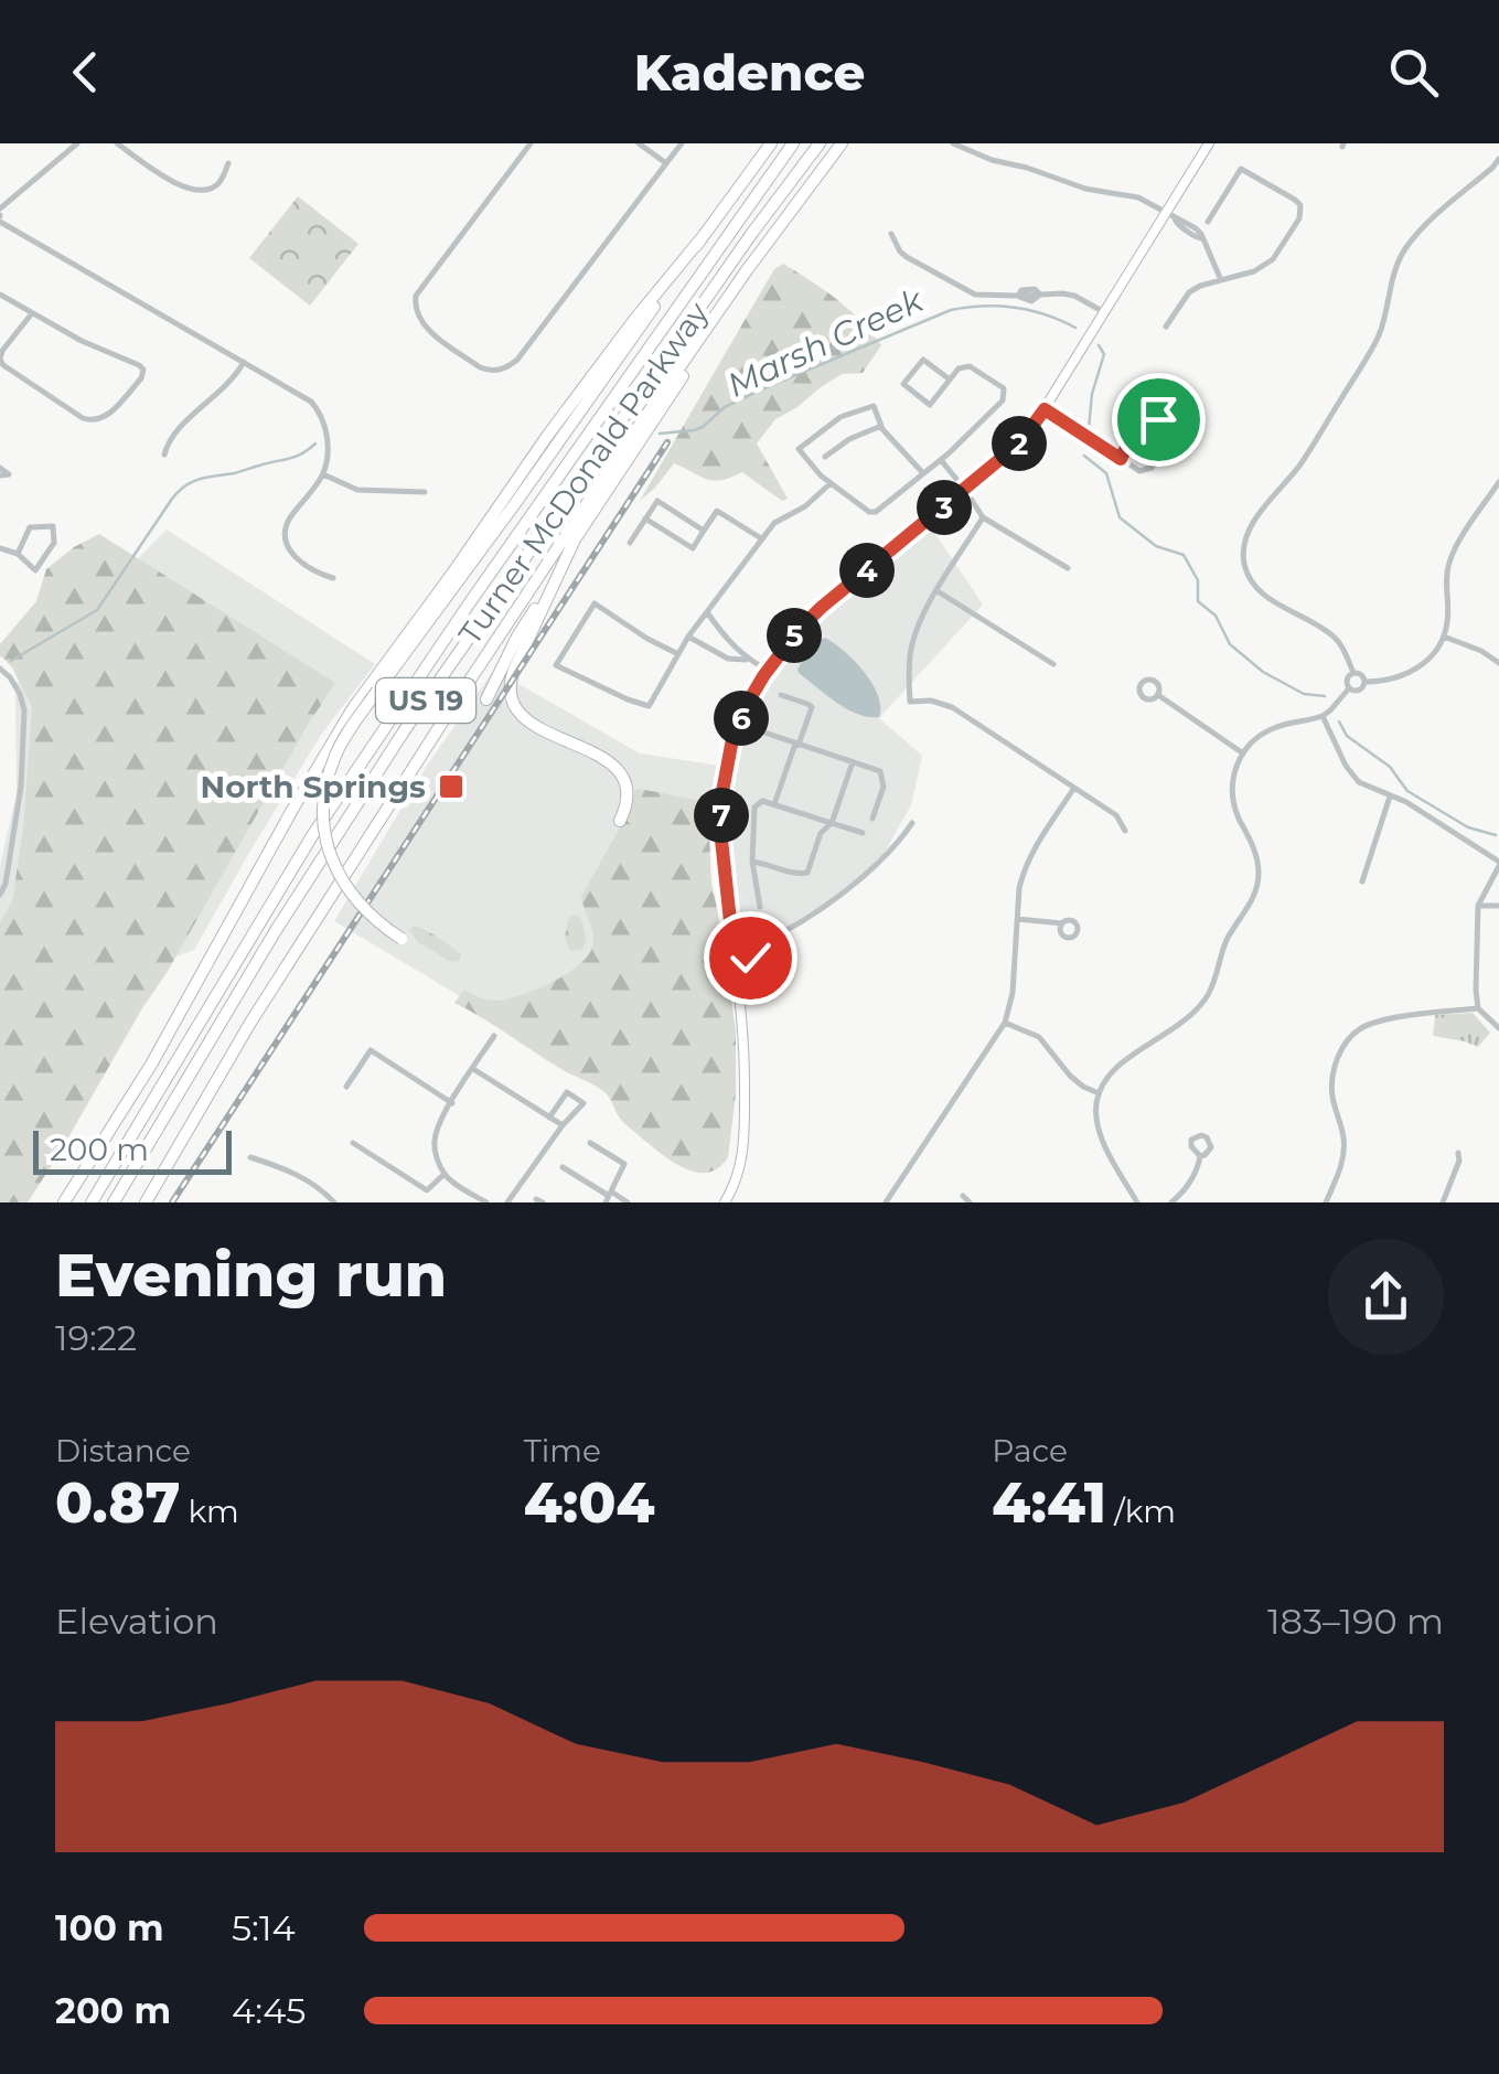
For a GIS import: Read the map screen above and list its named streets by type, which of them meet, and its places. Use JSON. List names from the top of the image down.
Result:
{
  "streets": {
    "highway": ["Turner McDonald Parkway", "US 19"]
  },
  "water": ["Marsh Creek"],
  "places": {
    "transit": ["North Springs"]
  },
  "scale_bar": "200 m",
  "page": {
    "header": "Kadence",
    "pins": [
      "2",
      "3",
      "4",
      "5",
      "6",
      "7"
    ],
    "scale": "200 m",
    "heading": ["Evening run", "19:22"],
    "stats": [
      ["Distance", "0.87 km"],
      ["Time", "4:04"],
      ["Pace", "4:41 /km"]
    ],
    "chart": ["Elevation", "183–190 m"],
    "list": [
      {
        "name": "100 m",
        "note": "5:14"
      },
      {
        "name": "200 m",
        "note": "4:45"
      }
    ]
  }
}
